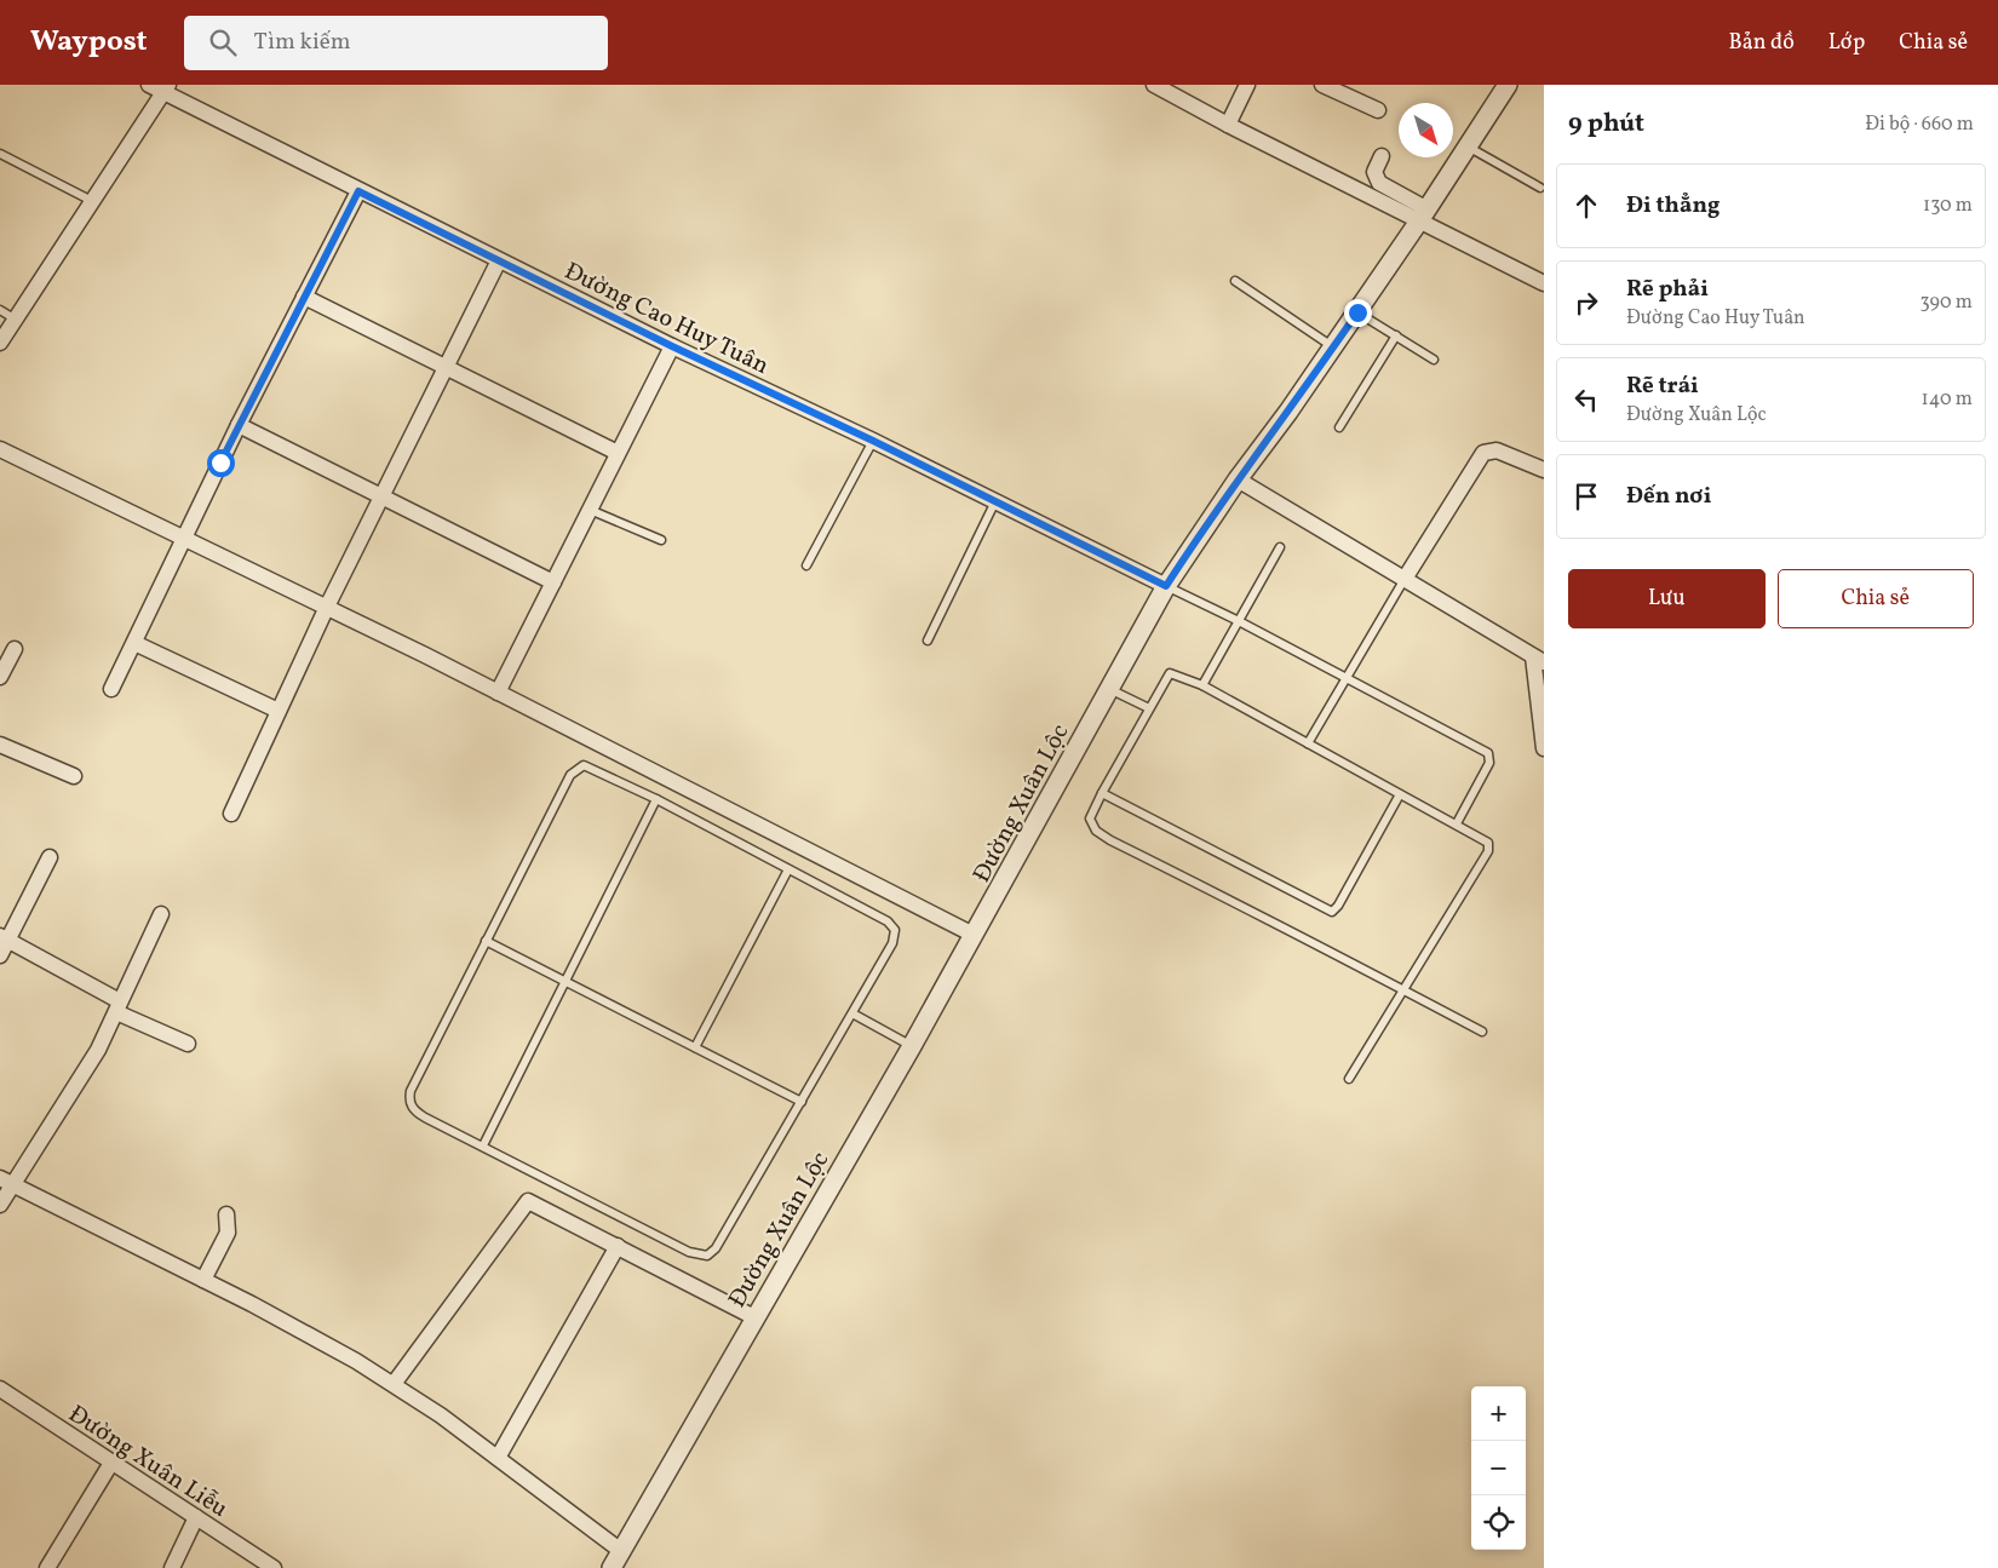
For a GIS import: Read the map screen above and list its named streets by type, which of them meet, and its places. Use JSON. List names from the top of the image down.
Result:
{
  "streets": {
    "street": ["Đường Cao Huy Tuân", "Đường Xuân Lộc", "Đường Xuân Liễu"]
  },
  "crossings": [
    ["Đường Cao Huy Tuân", "Đường Xuân Lộc"]
  ],
  "north": "bottom right",
  "page": {
    "header": "Waypost",
    "search": "Tìm kiếm",
    "nav": ["Bản đồ", "Lớp", "Chia sẻ"],
    "heading": ["9 phút", "Đi bộ · 660 m"],
    "list": [
      ["Đi thẳng", "130 m"],
      ["Rẽ phải", "Đường Cao Huy Tuân", "390 m"],
      ["Rẽ trái", "Đường Xuân Lộc", "140 m"],
      "Đến nơi"
    ],
    "buttons": ["Lưu", "Chia sẻ"],
    "map_buttons": ["+", "−"]
  }
}
